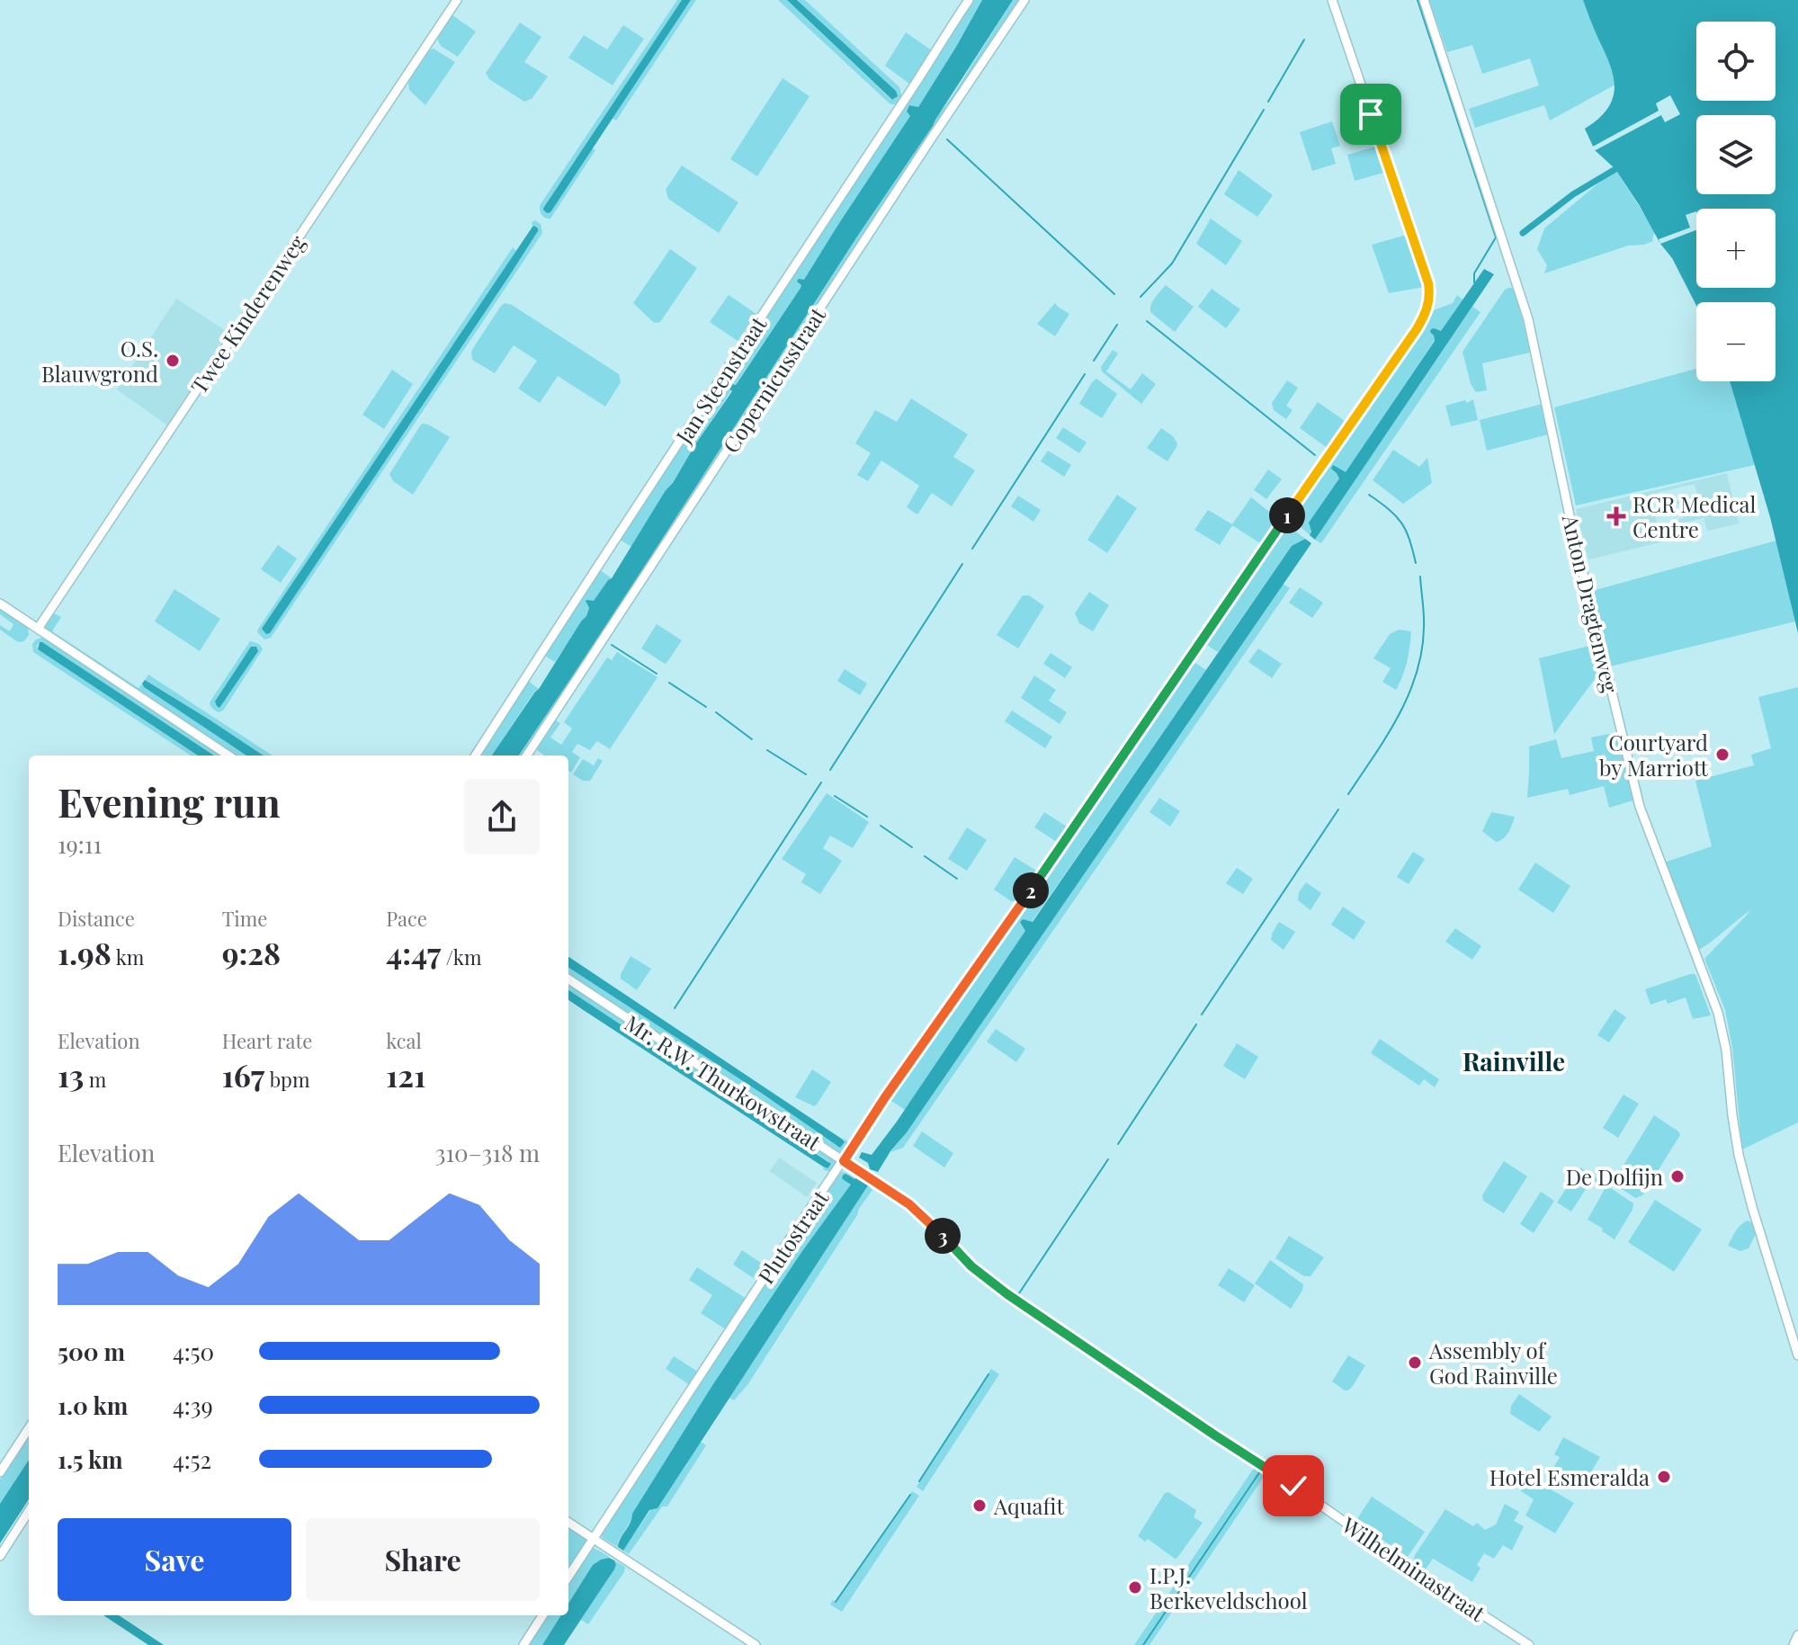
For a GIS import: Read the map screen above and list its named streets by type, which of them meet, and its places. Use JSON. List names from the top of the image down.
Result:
{
  "streets": {
    "street": [
      "Twee Kinderenweg",
      "Jan Steenstraat",
      "Copernicusstraat",
      "Anton Dragtenweg",
      "Mr. R.W. Thurkowstraat",
      "Plutostraat",
      "Wilhelminastraat"
    ]
  },
  "crossings": [
    ["Mr. R.W. Thurkowstraat", "Plutostraat"],
    ["Mr. R.W. Thurkowstraat", "Wilhelminastraat"]
  ],
  "districts": ["Rainville"],
  "places": {
    "other": [
      "O.S. Blauwgrond",
      "Courtyard by Marriott",
      "De Dolfijn",
      "Assembly of God Rainville",
      "Hotel Esmeralda",
      "Aquafit",
      "I.P.J. Berkeveldschool"
    ],
    "health": ["RCR Medical Centre"]
  },
  "page": {
    "map_buttons": ["+", "−"],
    "pins": ["1", "2", "3"],
    "heading": ["Evening run", "19:11"],
    "stats": [
      ["Distance", "1.98 km"],
      ["Time", "9:28"],
      ["Pace", "4:47 /km"],
      ["Elevation", "13 m"],
      ["Heart rate", "167 bpm"],
      ["kcal", "121"]
    ],
    "chart": ["Elevation", "310–318 m"],
    "list": [
      {
        "name": "500 m",
        "note": "4:50"
      },
      {
        "name": "1.0 km",
        "note": "4:39"
      },
      {
        "name": "1.5 km",
        "note": "4:52"
      }
    ],
    "buttons": ["Save", "Share"]
  }
}
